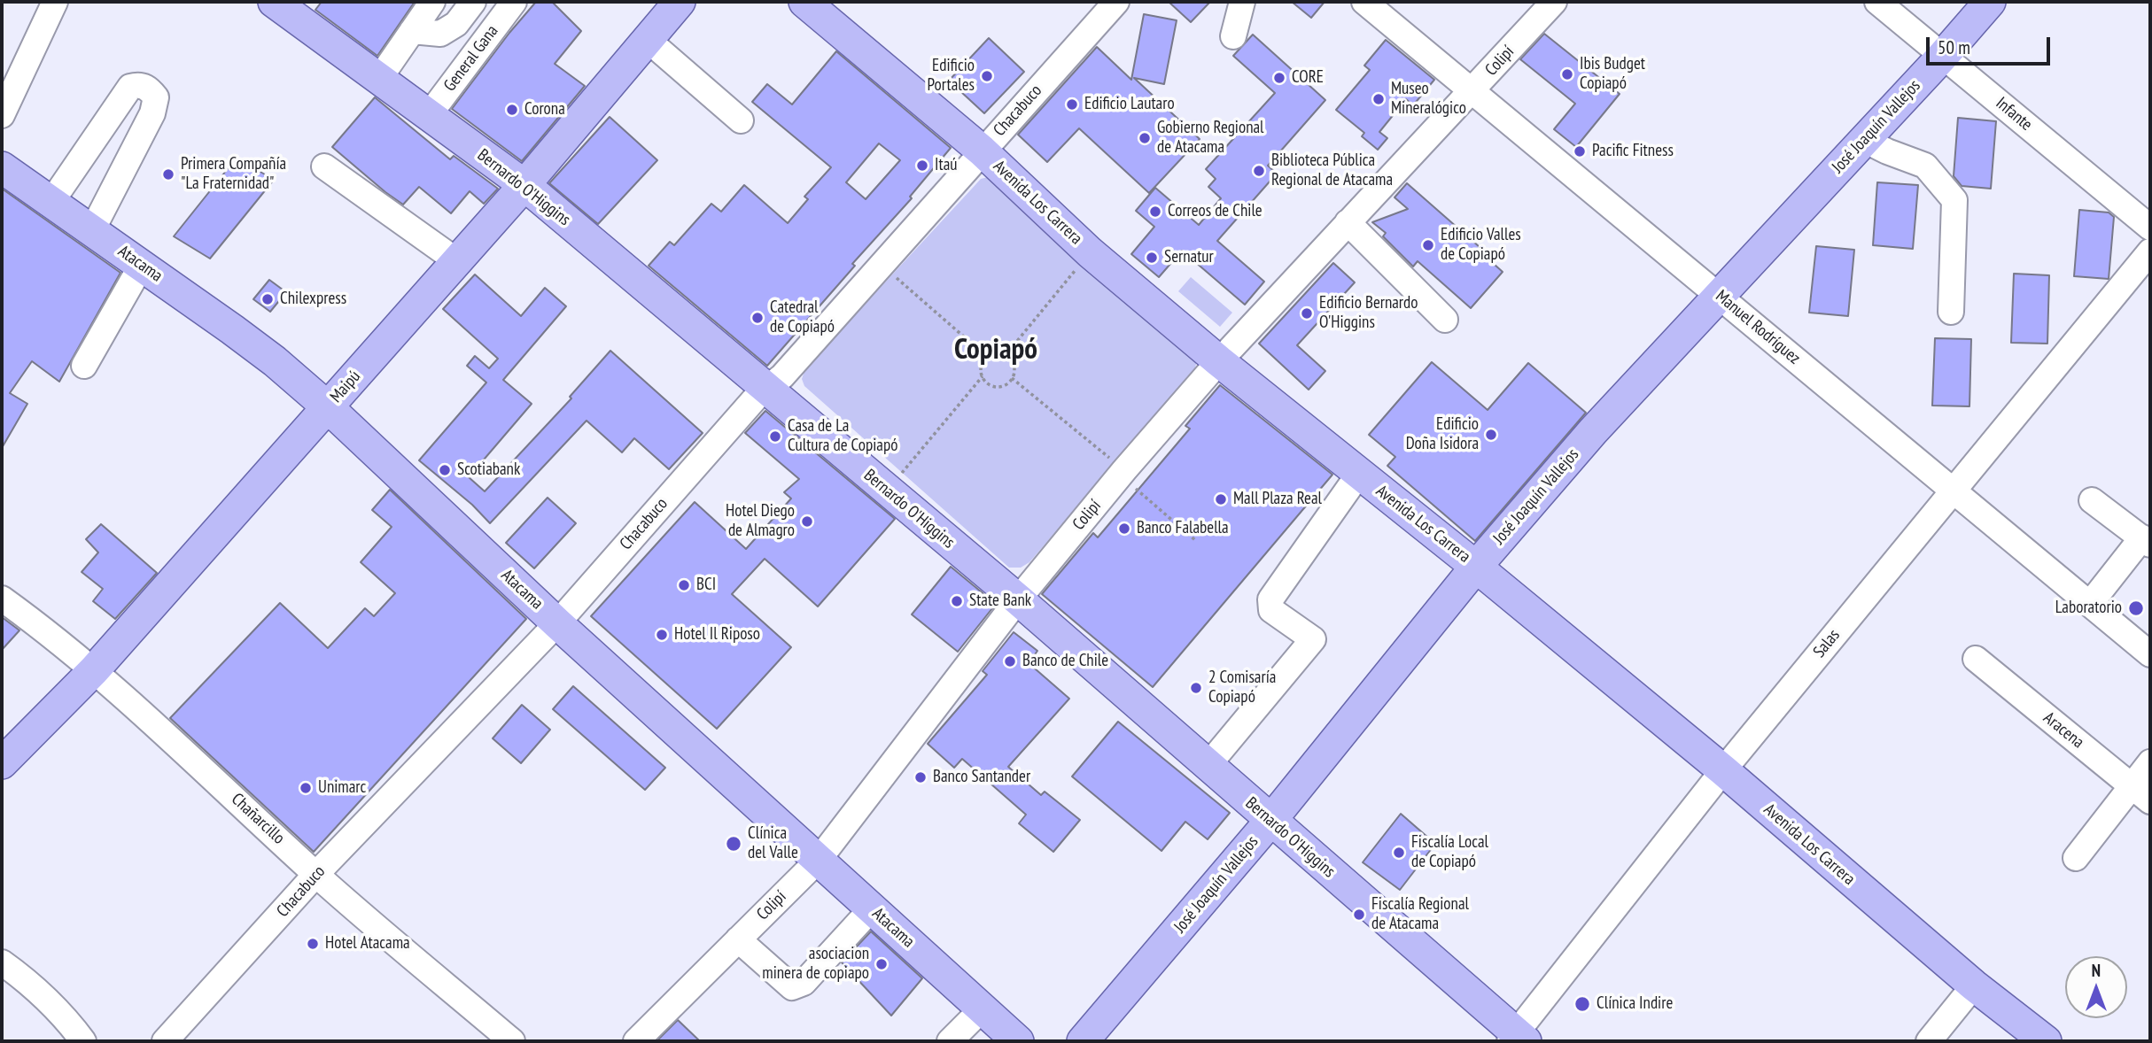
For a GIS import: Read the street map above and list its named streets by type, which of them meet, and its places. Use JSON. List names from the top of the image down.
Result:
{
  "streets": {
    "main road": [
      "José Joaquín Vallejos",
      "Bernardo O'Higgins",
      "Avenida Los Carrera",
      "Atacama",
      "Maipú"
    ],
    "street": [
      "General Gana",
      "Colipí",
      "Chacabuco",
      "Infante",
      "Manuel Rodríguez",
      "Salas",
      "Aracena",
      "Chañarcillo"
    ]
  },
  "crossings": [
    ["General Gana", "Bernardo O'Higgins"],
    ["Colipí", "Bernardo O'Higgins"],
    ["Colipí", "Avenida Los Carrera"],
    ["Colipí", "Atacama"],
    ["Colipí", "Manuel Rodríguez"],
    ["Chacabuco", "Bernardo O'Higgins"],
    ["Chacabuco", "Avenida Los Carrera"],
    ["Chacabuco", "Atacama"],
    ["Chacabuco", "Chañarcillo"],
    ["Infante", "José Joaquín Vallejos"],
    ["José Joaquín Vallejos", "Bernardo O'Higgins"],
    ["José Joaquín Vallejos", "Avenida Los Carrera"],
    ["José Joaquín Vallejos", "Manuel Rodríguez"],
    ["Bernardo O'Higgins", "Maipú"],
    ["Bernardo O'Higgins", "Salas"],
    ["Avenida Los Carrera", "Salas"],
    ["Atacama", "Maipú"],
    ["Manuel Rodríguez", "Salas"],
    ["Maipú", "Chañarcillo"]
  ],
  "districts": ["Copiapó"],
  "places": [
    "Ibis Budget Copiapó",
    "Edificio Portales",
    "CORE",
    "Museo Mineralógico",
    "Edificio Lautaro",
    "Corona",
    "Gobierno Regional de Atacama",
    "Pacific Fitness",
    "Itaú",
    "Biblioteca Pública Regional de Atacama",
    "Primera Compañía \"La Fraternidad\"",
    "Correos de Chile",
    "Edificio Valles de Copiapó",
    "Sernatur",
    "Chilexpress",
    "Edificio Bernardo O'Higgins",
    "Catedral de Copiapó",
    "Edificio Doña Isidora",
    "Casa de La Cultura de Copiapó",
    "Scotiabank",
    "Mall Plaza Real",
    "Hotel Diego de Almagro",
    "Banco Falabella",
    "BCI",
    "State Bank",
    "Laboratorio",
    "Hotel Il Riposo",
    "Banco de Chile",
    "2 Comisaría Copiapó",
    "Banco Santander",
    "Unimarc",
    "Clínica del Valle",
    "Fiscalía Local de Copiapó",
    "Fiscalía Regional de Atacama",
    "Hotel Atacama",
    "asociacion minera de copiapo",
    "Clínica Indire"
  ],
  "scale_bar": "50 m",
  "north": "top"
}
